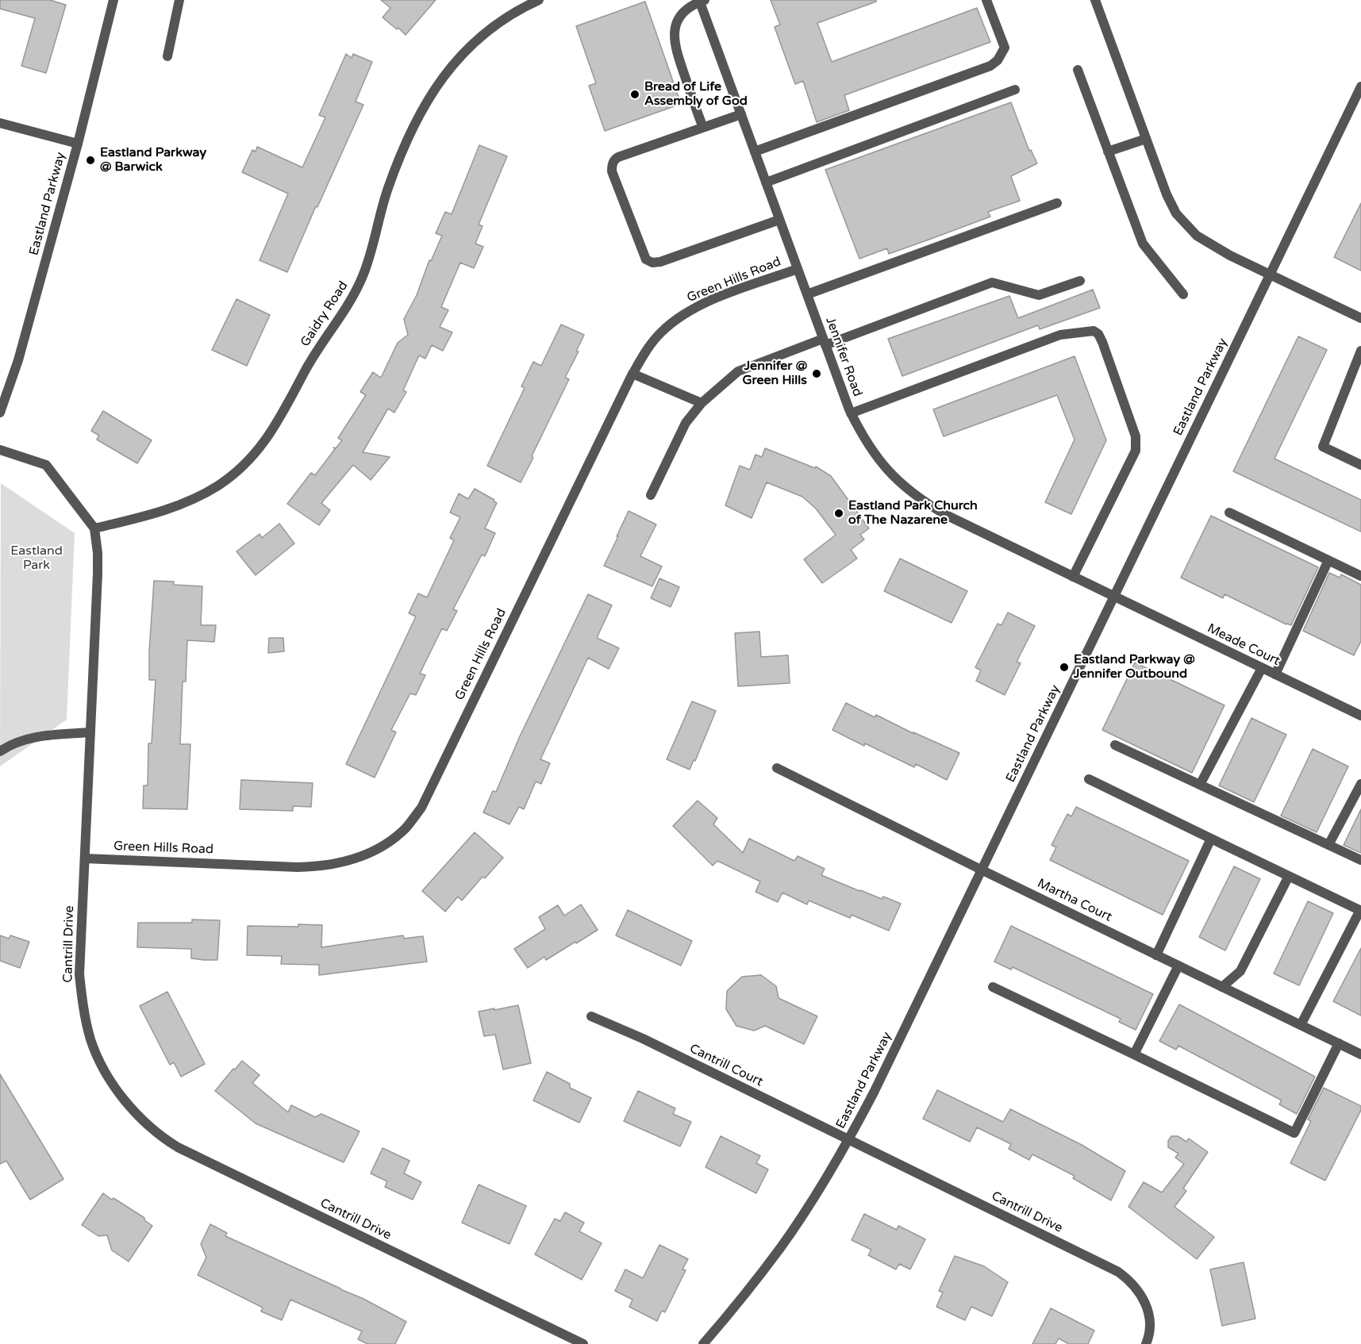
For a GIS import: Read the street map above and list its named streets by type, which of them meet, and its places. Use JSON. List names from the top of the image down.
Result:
{
  "streets": {
    "street": [
      "Eastland Parkway",
      "Green Hills Road",
      "Gaidry Road",
      "Jennifer Road",
      "Meade Court",
      "Martha Court",
      "Cantrill Drive",
      "Cantrill Court"
    ]
  },
  "crossings": [
    ["Eastland Parkway", "Jennifer Road"],
    ["Eastland Parkway", "Meade Court"],
    ["Eastland Parkway", "Martha Court"],
    ["Eastland Parkway", "Cantrill Drive"],
    ["Eastland Parkway", "Cantrill Court"],
    ["Green Hills Road", "Jennifer Road"],
    ["Green Hills Road", "Cantrill Drive"],
    ["Gaidry Road", "Cantrill Drive"],
    ["Jennifer Road", "Meade Court"],
    ["Cantrill Drive", "Cantrill Court"]
  ],
  "parks": ["Eastland Park"],
  "places": [
    "Bread of Life Assembly of God",
    "Eastland Parkway @ Barwick",
    "Jennifer @ Green Hills",
    "Eastland Park Church of The Nazarene",
    "Eastland Parkway @ Jennifer Outbound"
  ]
}
